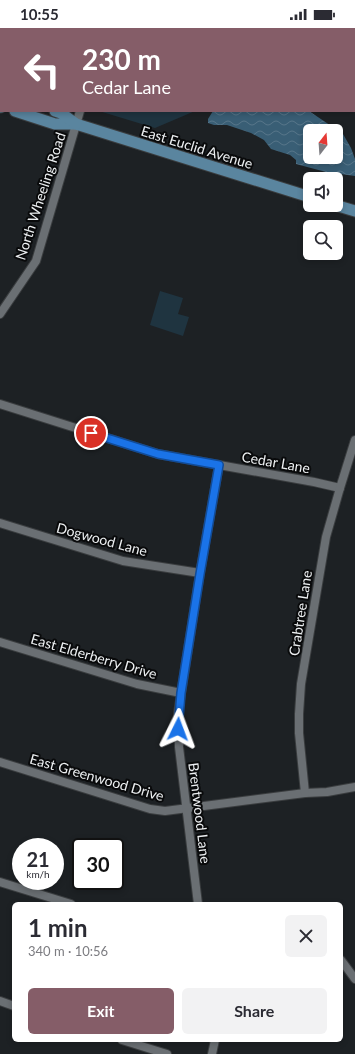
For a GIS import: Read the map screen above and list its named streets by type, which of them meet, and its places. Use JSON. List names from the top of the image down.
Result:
{
  "streets": {
    "main road": ["East Euclid Avenue"],
    "street": [
      "North Wheeling Road",
      "Cedar Lane",
      "Dogwood Lane",
      "Crabtree Lane",
      "East Elderberry Drive",
      "East Greenwood Drive",
      "Brentwood Lane"
    ]
  },
  "crossings": [
    ["East Euclid Avenue", "North Wheeling Road"],
    ["Cedar Lane", "Crabtree Lane"],
    ["Cedar Lane", "Brentwood Lane"],
    ["Dogwood Lane", "Brentwood Lane"],
    ["Crabtree Lane", "East Greenwood Drive"],
    ["East Elderberry Drive", "Brentwood Lane"],
    ["East Greenwood Drive", "Brentwood Lane"]
  ],
  "north": "top",
  "page": {
    "status": "10:55",
    "turn": ["230 m", "Cedar Lane"],
    "speed": "21 km/h",
    "limit": "30",
    "heading": ["1 min", "340 m · 10:56"],
    "buttons": ["Exit", "Share"]
  }
}
